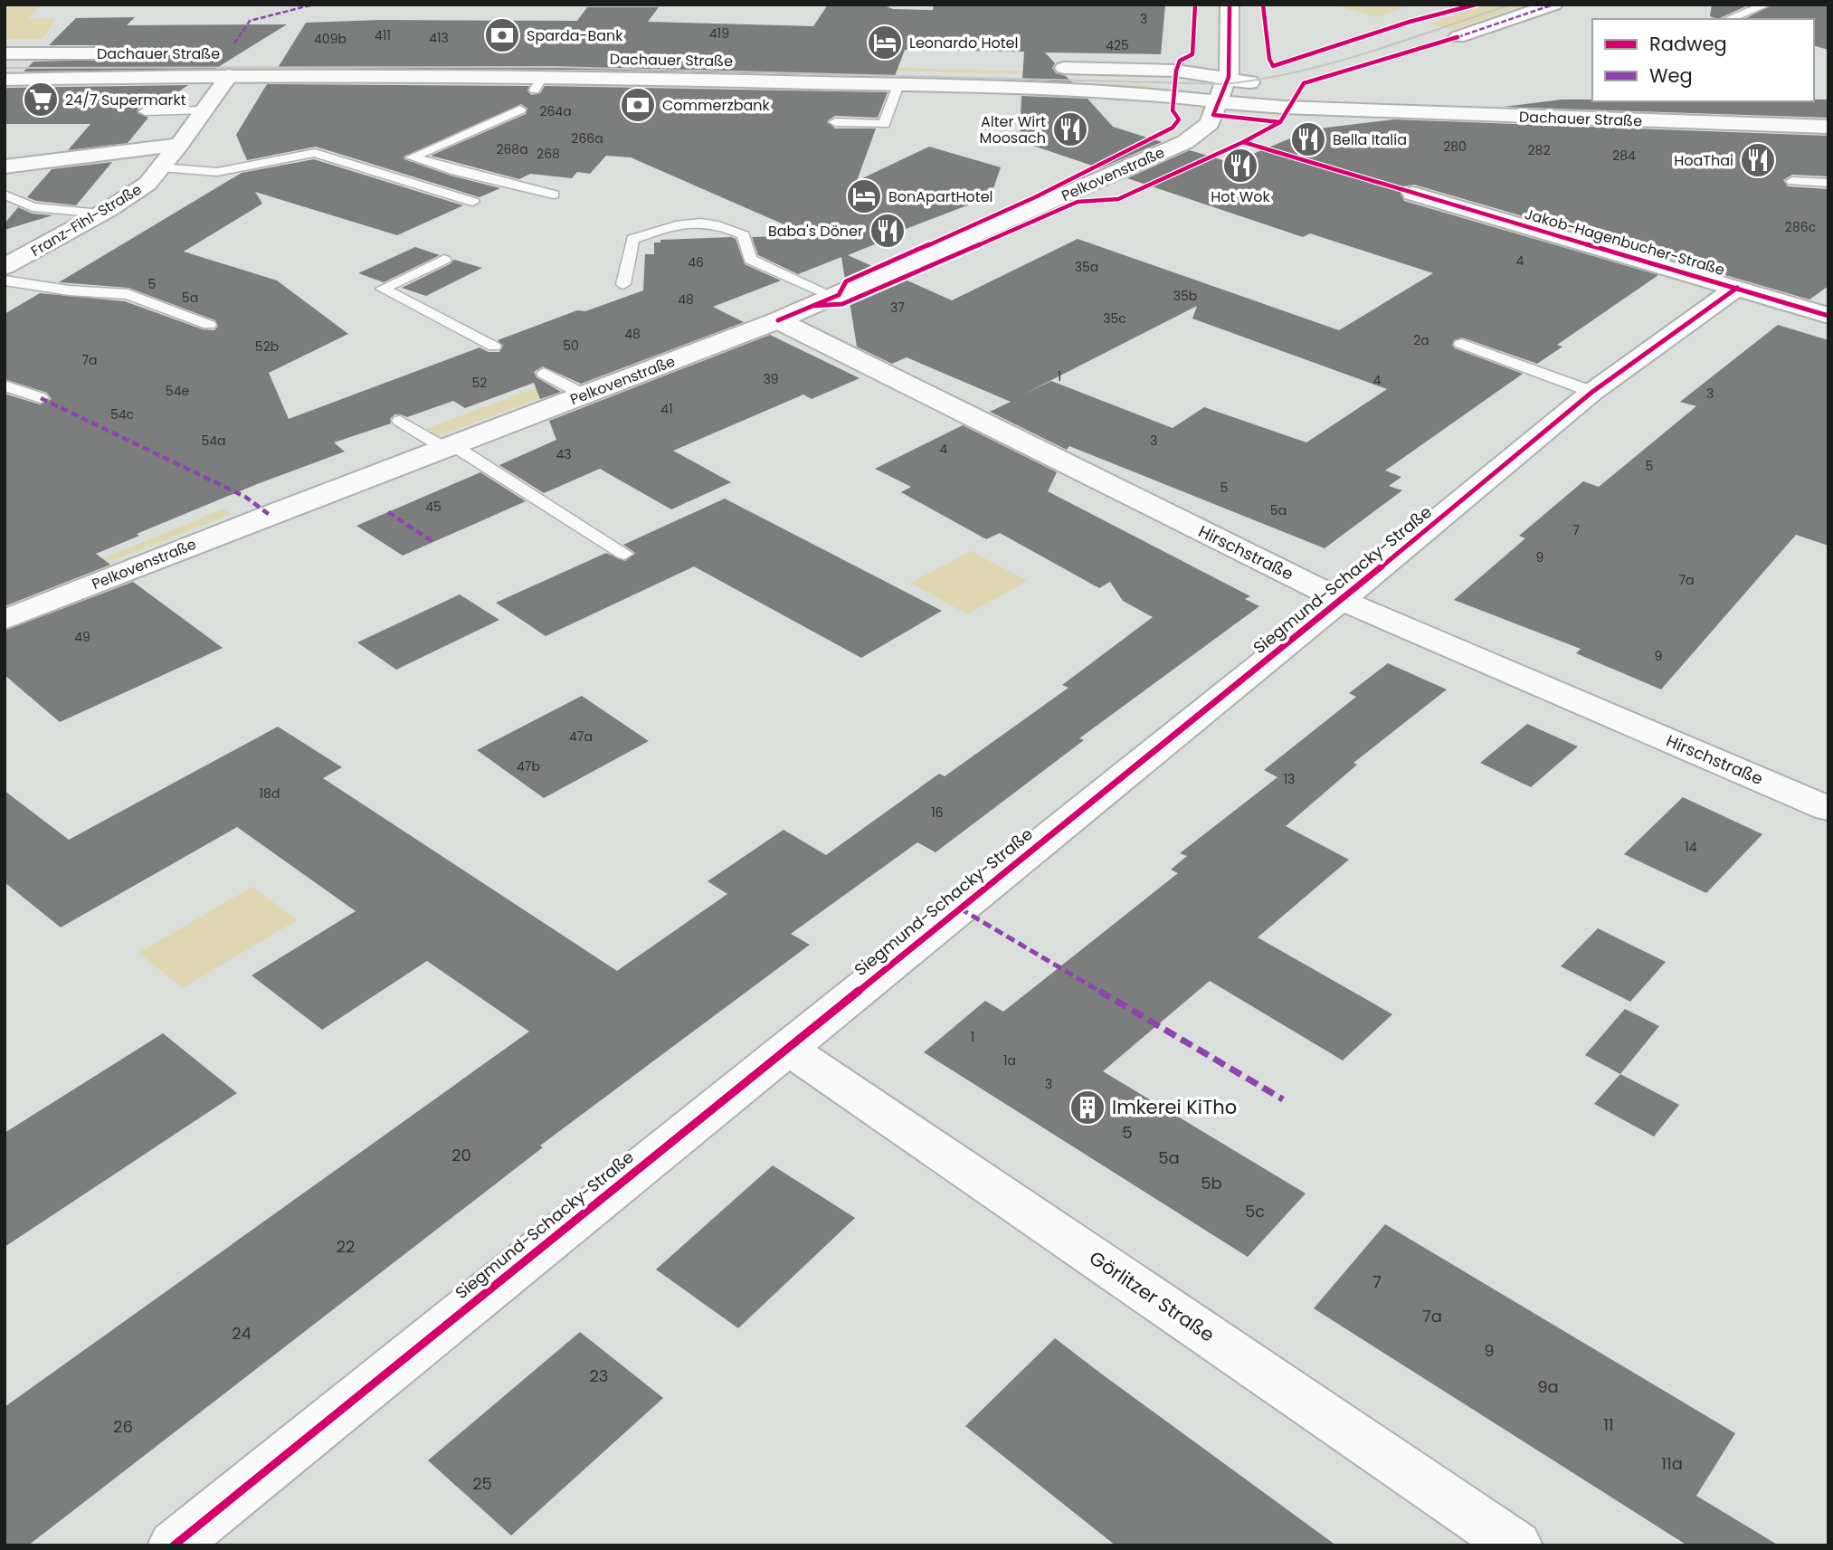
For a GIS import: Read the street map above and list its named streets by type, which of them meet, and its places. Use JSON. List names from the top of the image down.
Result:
{
  "streets": {
    "street": [
      "Dachauer Straße",
      "Pelkovenstraße",
      "Franz-Fihl-Straße",
      "Jakob-Hagenbucher-Straße",
      "Hirschstraße",
      "Siegmund-Schacky-Straße",
      "Görlitzer Straße"
    ]
  },
  "crossings": [
    ["Dachauer Straße", "Pelkovenstraße"],
    ["Dachauer Straße", "Franz-Fihl-Straße"],
    ["Pelkovenstraße", "Hirschstraße"],
    ["Jakob-Hagenbucher-Straße", "Siegmund-Schacky-Straße"],
    ["Hirschstraße", "Siegmund-Schacky-Straße"],
    ["Siegmund-Schacky-Straße", "Görlitzer Straße"]
  ],
  "places": {
    "bank": ["Sparda-Bank", "Commerzbank"],
    "hotel": ["Leonardo Hotel", "BonApartHotel"],
    "supermarket": ["24/7 Supermarkt"],
    "restaurant": [
      "Alter Wirt Moosach",
      "Bella Italia",
      "HoaThai",
      "Hot Wok",
      "Baba's Döner"
    ],
    "building": ["Imkerei KiTho"]
  },
  "house_numbers": [
    "3",
    "419",
    "411",
    "413",
    "409b",
    "425",
    "264a",
    "266a",
    "280",
    "268a",
    "282",
    "268",
    "284",
    "286c",
    "4",
    "46",
    "35a",
    "5",
    "35b",
    "5a",
    "48",
    "37",
    "35c",
    "48",
    "2a",
    "50",
    "52b",
    "7a",
    "1",
    "39",
    "4",
    "52",
    "54e",
    "3",
    "41",
    "54c",
    "54a",
    "3",
    "4",
    "43",
    "5",
    "5",
    "45",
    "5a",
    "7",
    "9",
    "7a",
    "49",
    "9",
    "47a",
    "47b",
    "13",
    "18d",
    "16",
    "14",
    "1",
    "1a",
    "3",
    "5",
    "20",
    "5a",
    "5b",
    "5c",
    "22",
    "7",
    "7a",
    "24",
    "9",
    "23",
    "9a",
    "11",
    "26",
    "11a",
    "25"
  ],
  "legend": ["Radweg", "Weg"]
}
